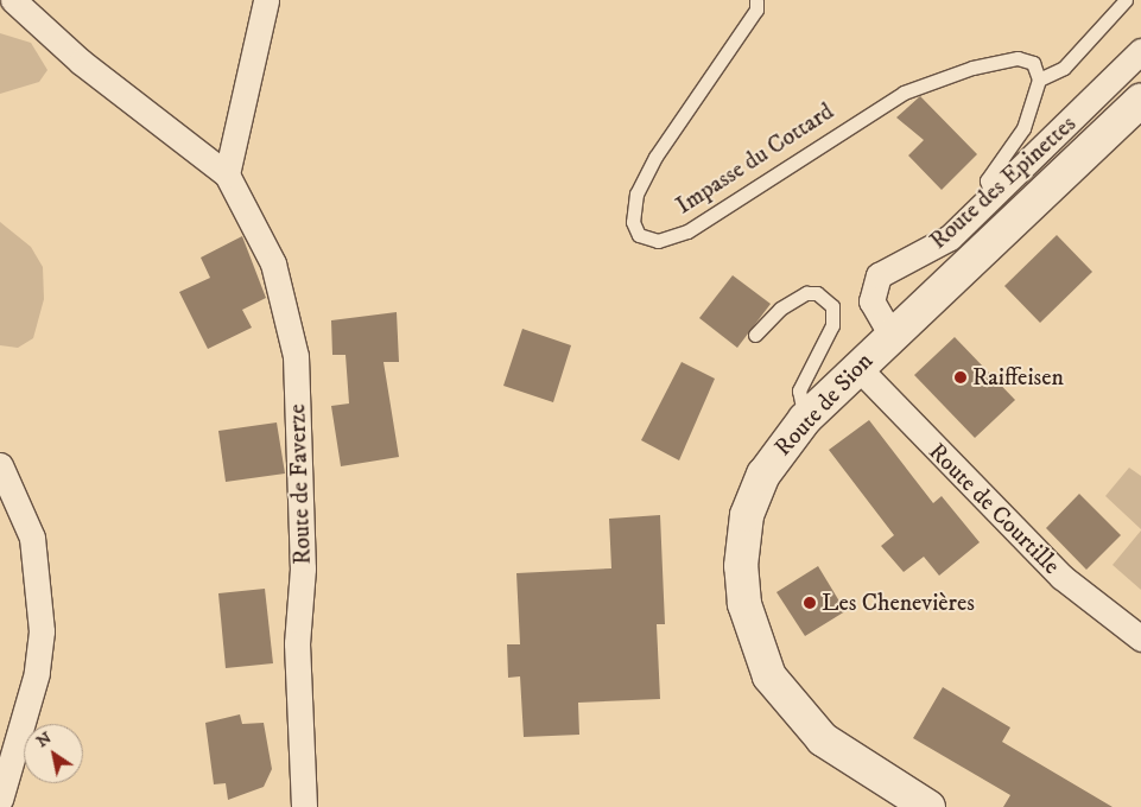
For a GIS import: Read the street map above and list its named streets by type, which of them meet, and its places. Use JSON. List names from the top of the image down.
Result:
{
  "streets": {
    "main road": ["Route de Sion"],
    "street": ["Route des Epinettes", "Route de Faverze", "Route de Courtille"],
    "lane": ["Impasse du Cottard"]
  },
  "crossings": [
    ["Route des Epinettes", "Route de Sion"],
    ["Route de Sion", "Route de Courtille"]
  ],
  "places": ["Raiffeisen", "Les Chenevières"],
  "north": "top left"
}
